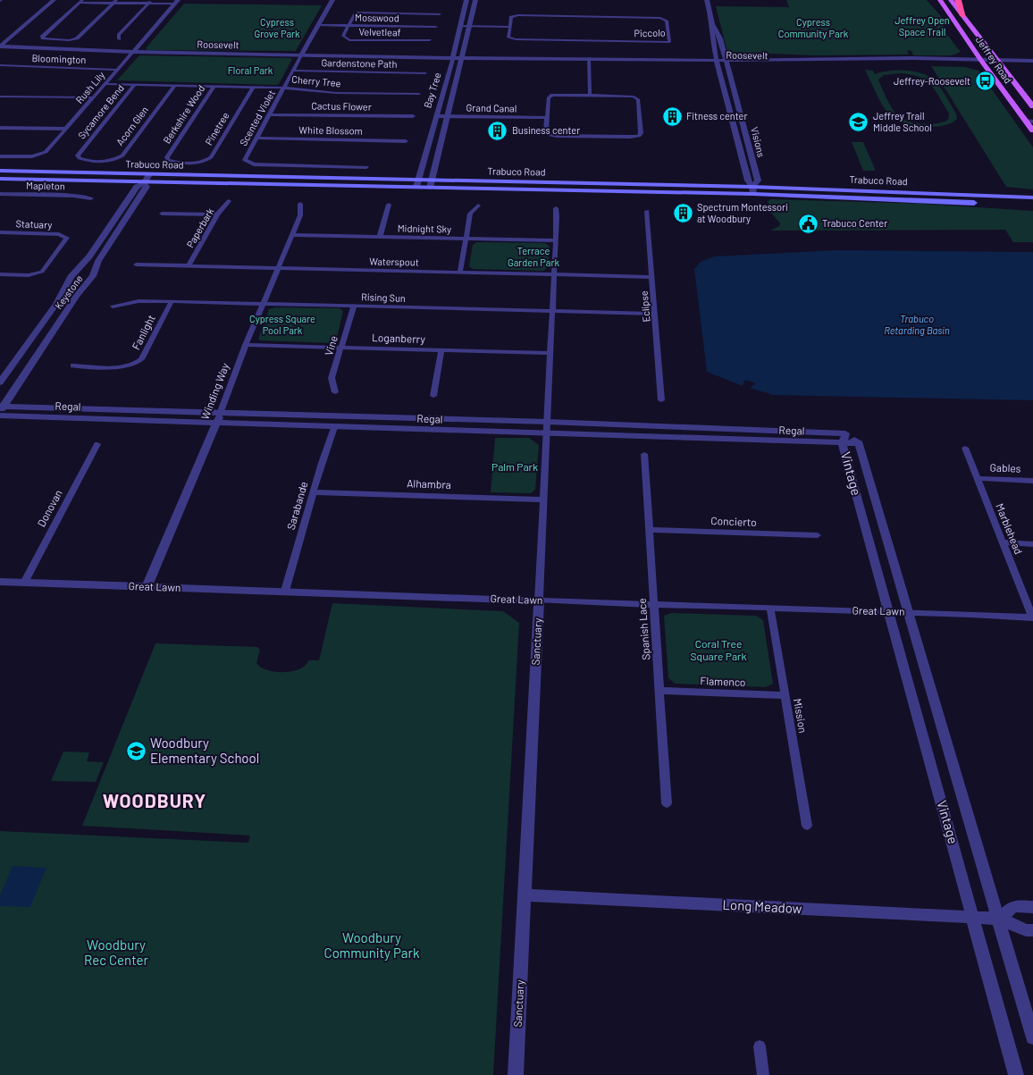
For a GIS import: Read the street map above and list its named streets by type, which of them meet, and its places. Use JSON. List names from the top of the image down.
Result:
{
  "streets": {
    "main road": ["Jeffrey Road", "Trabuco Road"],
    "street": [
      "Mosswood",
      "Velvetleaf",
      "Piccolo",
      "Roosevelt",
      "Bloomington",
      "Gardenstone Path",
      "Cherry Tree",
      "Rush Lily",
      "Bay Tree",
      "Cactus Flower",
      "Grand Canal",
      "Sycamore Bend",
      "Berkshire Wood",
      "Scented Violet",
      "Acorn Glen",
      "Pinetree",
      "White Blossom",
      "Visions",
      "Mapleton",
      "Statuary",
      "Paperbark",
      "Midnight Sky",
      "Waterspout",
      "Keystone",
      "Rising Sun",
      "Eclipse",
      "Fanlight",
      "Loganberry",
      "Vine",
      "Winding Way",
      "Regal",
      "Gables",
      "Vintage",
      "Alhambra",
      "Sarabande",
      "Donovan",
      "Concierto",
      "Marblehead",
      "Great Lawn",
      "Spanish Lace",
      "Sanctuary",
      "Flamenco",
      "Mission",
      "Long Meadow"
    ]
  },
  "crossings": [
    ["Mosswood", "Velvetleaf"],
    ["Mosswood", "Scented Violet"],
    ["Roosevelt", "Jeffrey Road"],
    ["Roosevelt", "Rush Lily"],
    ["Roosevelt", "Bay Tree"],
    ["Roosevelt", "Scented Violet"],
    ["Roosevelt", "Visions"],
    ["Bloomington", "Rush Lily"],
    ["Gardenstone Path", "Scented Violet"],
    ["Cherry Tree", "Rush Lily"],
    ["Cherry Tree", "Sycamore Bend"],
    ["Cherry Tree", "Berkshire Wood"],
    ["Cherry Tree", "Scented Violet"],
    ["Cherry Tree", "Acorn Glen"],
    ["Cherry Tree", "Pinetree"],
    ["Bay Tree", "Grand Canal"],
    ["Bay Tree", "Trabuco Road"],
    ["Cactus Flower", "Scented Violet"],
    ["Sycamore Bend", "Acorn Glen"],
    ["Berkshire Wood", "Pinetree"],
    ["Scented Violet", "White Blossom"],
    ["Visions", "Trabuco Road"],
    ["Trabuco Road", "Keystone"],
    ["Paperbark", "Waterspout"],
    ["Midnight Sky", "Winding Way"],
    ["Midnight Sky", "Sanctuary"],
    ["Waterspout", "Eclipse"],
    ["Waterspout", "Winding Way"],
    ["Waterspout", "Sanctuary"],
    ["Keystone", "Regal"],
    ["Rising Sun", "Eclipse"],
    ["Rising Sun", "Fanlight"],
    ["Rising Sun", "Vine"],
    ["Rising Sun", "Winding Way"],
    ["Rising Sun", "Sanctuary"],
    ["Loganberry", "Vine"],
    ["Loganberry", "Winding Way"],
    ["Loganberry", "Sanctuary"],
    ["Winding Way", "Regal"],
    ["Winding Way", "Great Lawn"],
    ["Regal", "Vintage"],
    ["Regal", "Sarabande"],
    ["Regal", "Sanctuary"],
    ["Gables", "Marblehead"],
    ["Vintage", "Great Lawn"],
    ["Vintage", "Long Meadow"],
    ["Alhambra", "Sarabande"],
    ["Alhambra", "Sanctuary"],
    ["Sarabande", "Great Lawn"],
    ["Donovan", "Great Lawn"],
    ["Concierto", "Spanish Lace"],
    ["Marblehead", "Great Lawn"],
    ["Great Lawn", "Spanish Lace"],
    ["Great Lawn", "Sanctuary"],
    ["Great Lawn", "Mission"],
    ["Spanish Lace", "Flamenco"],
    ["Sanctuary", "Long Meadow"],
    ["Flamenco", "Mission"]
  ],
  "districts": ["WOODBURY"],
  "water": ["Trabuco Retarding Basin"],
  "parks": [
    "Jeffrey Open Space Trail",
    "Cypress Grove Park",
    "Cypress Community Park",
    "Floral Park",
    "Terrace Garden Park",
    "Cypress Square Pool Park",
    "Palm Park",
    "Coral Tree Square Park",
    "Woodbury Community Park",
    "Woodbury Rec Center"
  ],
  "places": {
    "bus stop": ["Jeffrey-Roosevelt"],
    "building": ["Fitness center", "Business center", "Spectrum Montessori at Woodbury"],
    "school or university": ["Jeffrey Trail Middle School", "Woodbury Elementary School"],
    "public building": ["Trabuco Center"]
  }
}
